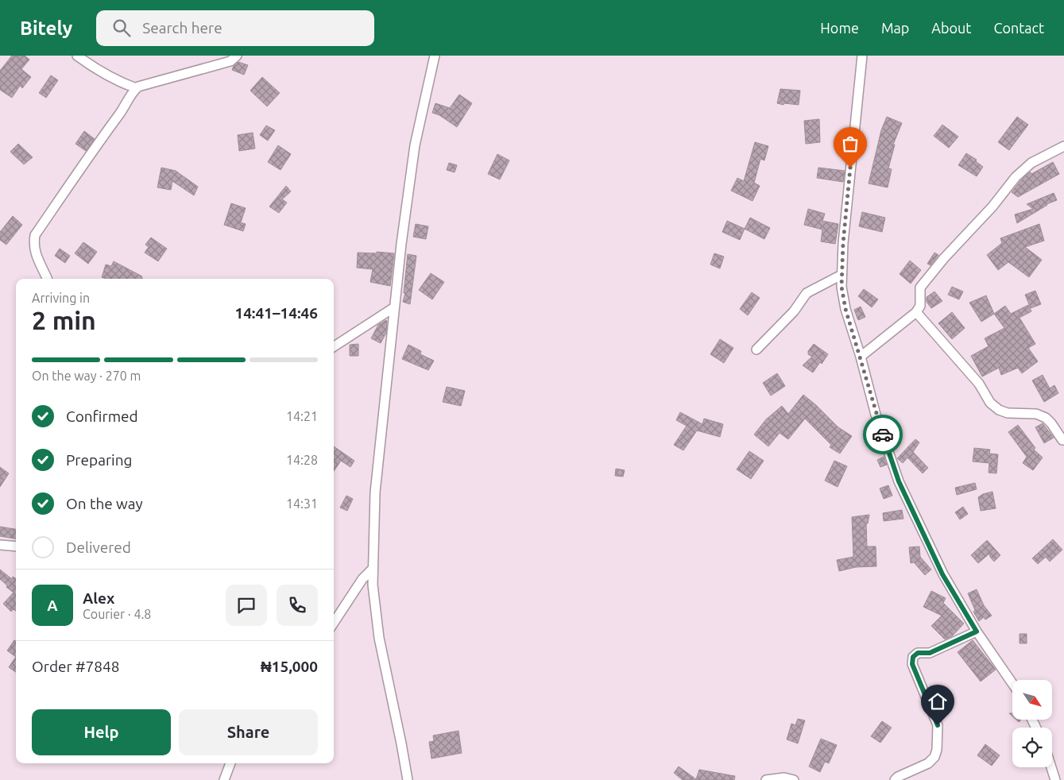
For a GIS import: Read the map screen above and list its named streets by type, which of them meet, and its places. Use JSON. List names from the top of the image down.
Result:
{
  "north": "bottom right",
  "page": {
    "header": "Bitely",
    "search": "Search here",
    "nav": [
      "Home",
      "Map",
      "About",
      "Contact"
    ],
    "heading": ["2 min", "Arriving in", "14:41–14:46"],
    "panel": [
      "Alex",
      "Courier · 4.8",
      "Order #7848",
      "₦15,000"
    ],
    "bar": "On the way · 270 m",
    "list": [
      ["Confirmed", "14:21"],
      ["Preparing", "14:28"],
      ["On the way", "14:31"],
      "Delivered"
    ],
    "round": "A",
    "buttons": ["Help", "Share"]
  }
}
